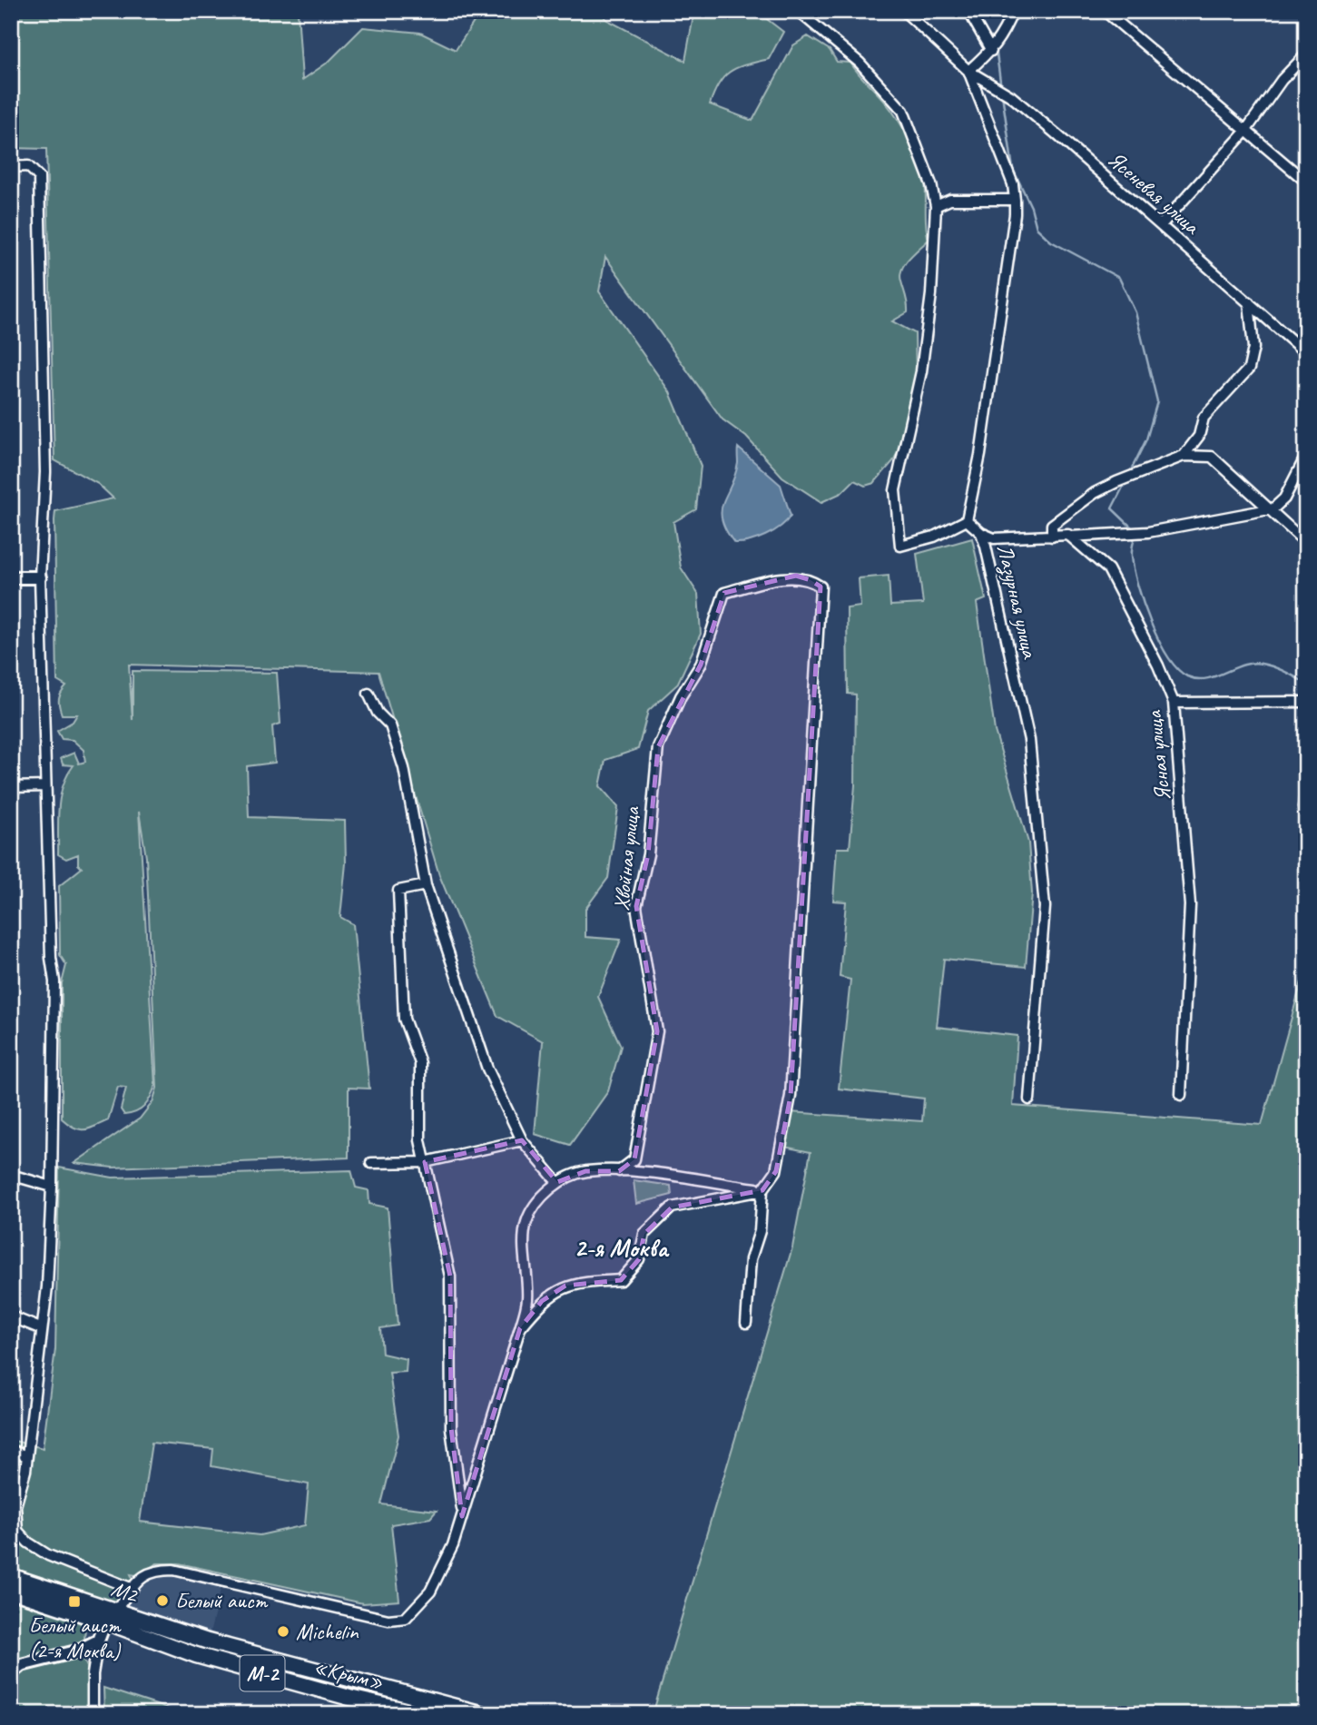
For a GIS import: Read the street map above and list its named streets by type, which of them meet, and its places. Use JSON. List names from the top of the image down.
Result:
{
  "streets": {
    "highway": ["М2", "М-2", "«Крым»"],
    "street": [
      "Ясеневая улица",
      "Лазурная улица",
      "Ясная улица",
      "Хвойная улица"
    ]
  },
  "crossings": [
    ["М2", "«Крым»"]
  ],
  "districts": ["2-я Моква"],
  "places": {
    "other": ["Белый аист", "Michelin"],
    "transit": ["Белый аист (2-я Моква)"]
  }
}
